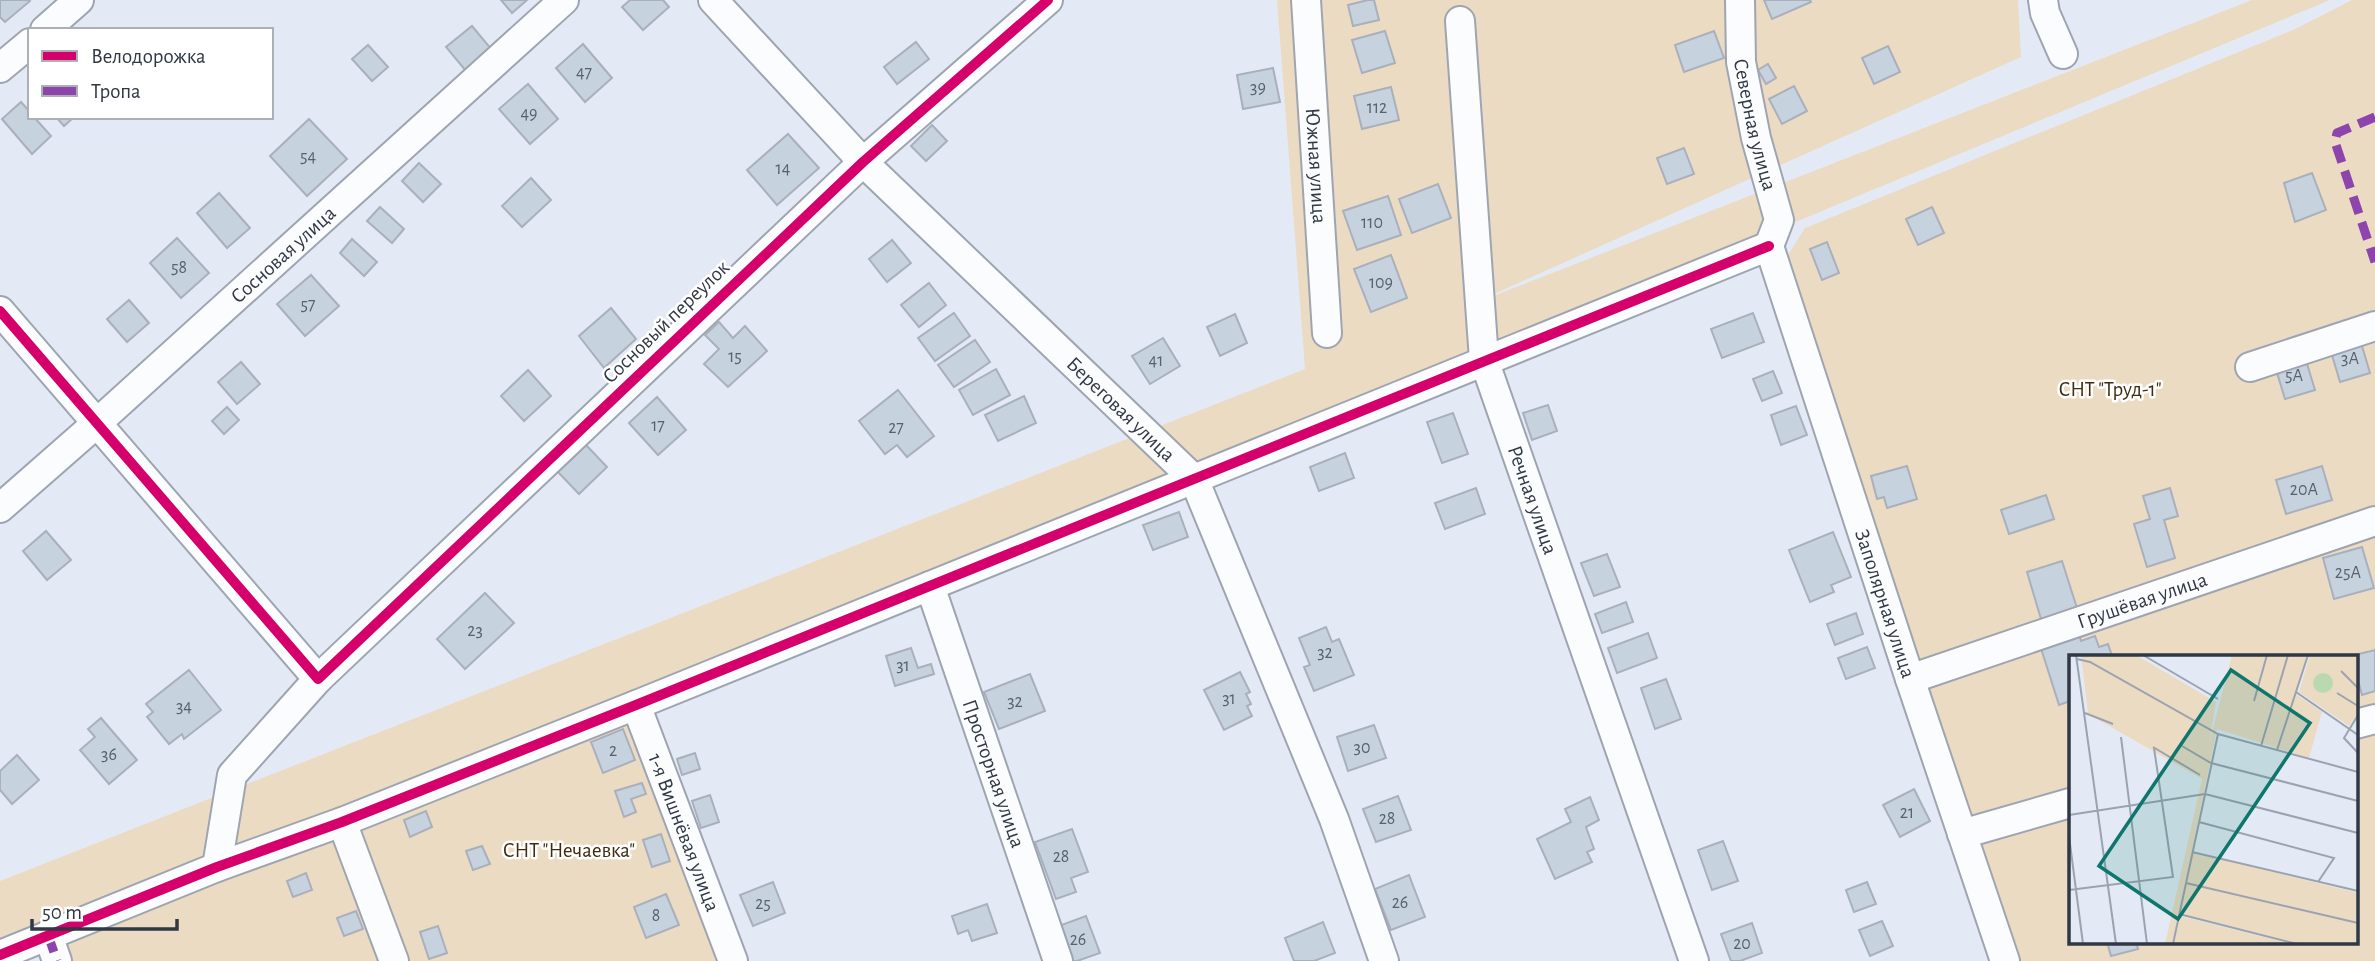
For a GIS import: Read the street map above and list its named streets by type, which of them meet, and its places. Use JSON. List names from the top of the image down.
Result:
{
  "streets": {
    "street": [
      "Северная улица",
      "Южная улица",
      "Сосновая улица",
      "Сосновый переулок",
      "Береговая улица",
      "Речная улица",
      "Грушёвая улица",
      "Заполярная улица",
      "Просторная улица",
      "1-я Вишнёвая улица"
    ]
  },
  "crossings": [
    ["Северная улица", "Заполярная улица"],
    ["Сосновый переулок", "Береговая улица"],
    ["Грушёвая улица", "Заполярная улица"]
  ],
  "parks": ["СНТ \"Труд-1\"", "СНТ \"Нечаевка\""],
  "house_numbers": [
    "47",
    "39",
    "112",
    "49",
    "54",
    "14",
    "110",
    "58",
    "109",
    "57",
    "15",
    "3А",
    "41",
    "5А",
    "17",
    "27",
    "20А",
    "25А",
    "23",
    "32",
    "31",
    "31",
    "32",
    "34",
    "30",
    "2",
    "36",
    "21",
    "28",
    "28",
    "26",
    "25",
    "8",
    "26",
    "20"
  ],
  "legend": ["Велодорожка", "Тропа"],
  "scale_bar": "50 m"
}
